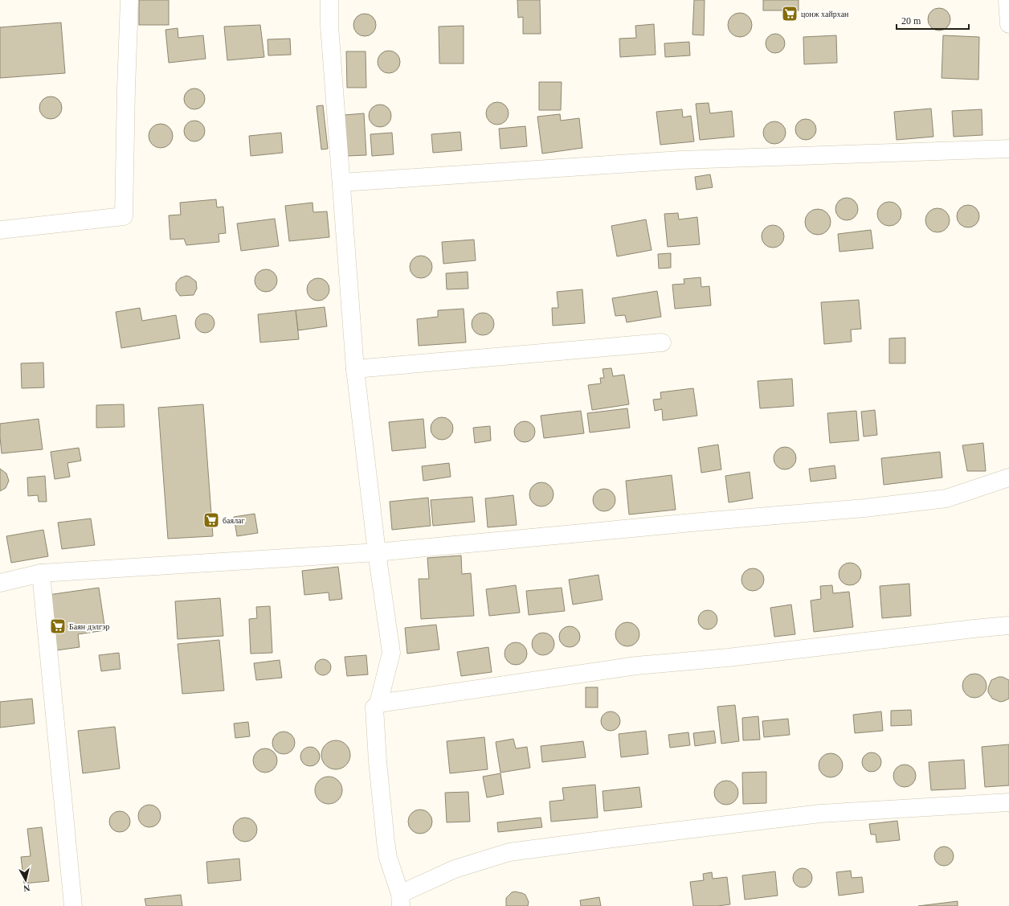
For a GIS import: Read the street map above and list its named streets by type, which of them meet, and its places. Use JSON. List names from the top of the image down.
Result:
{
  "places": {
    "supermarket": ["цонж хайрхан", "баялаг", "Баян дэлгэр"]
  },
  "scale_bar": "20 m",
  "north": "bottom"
}
